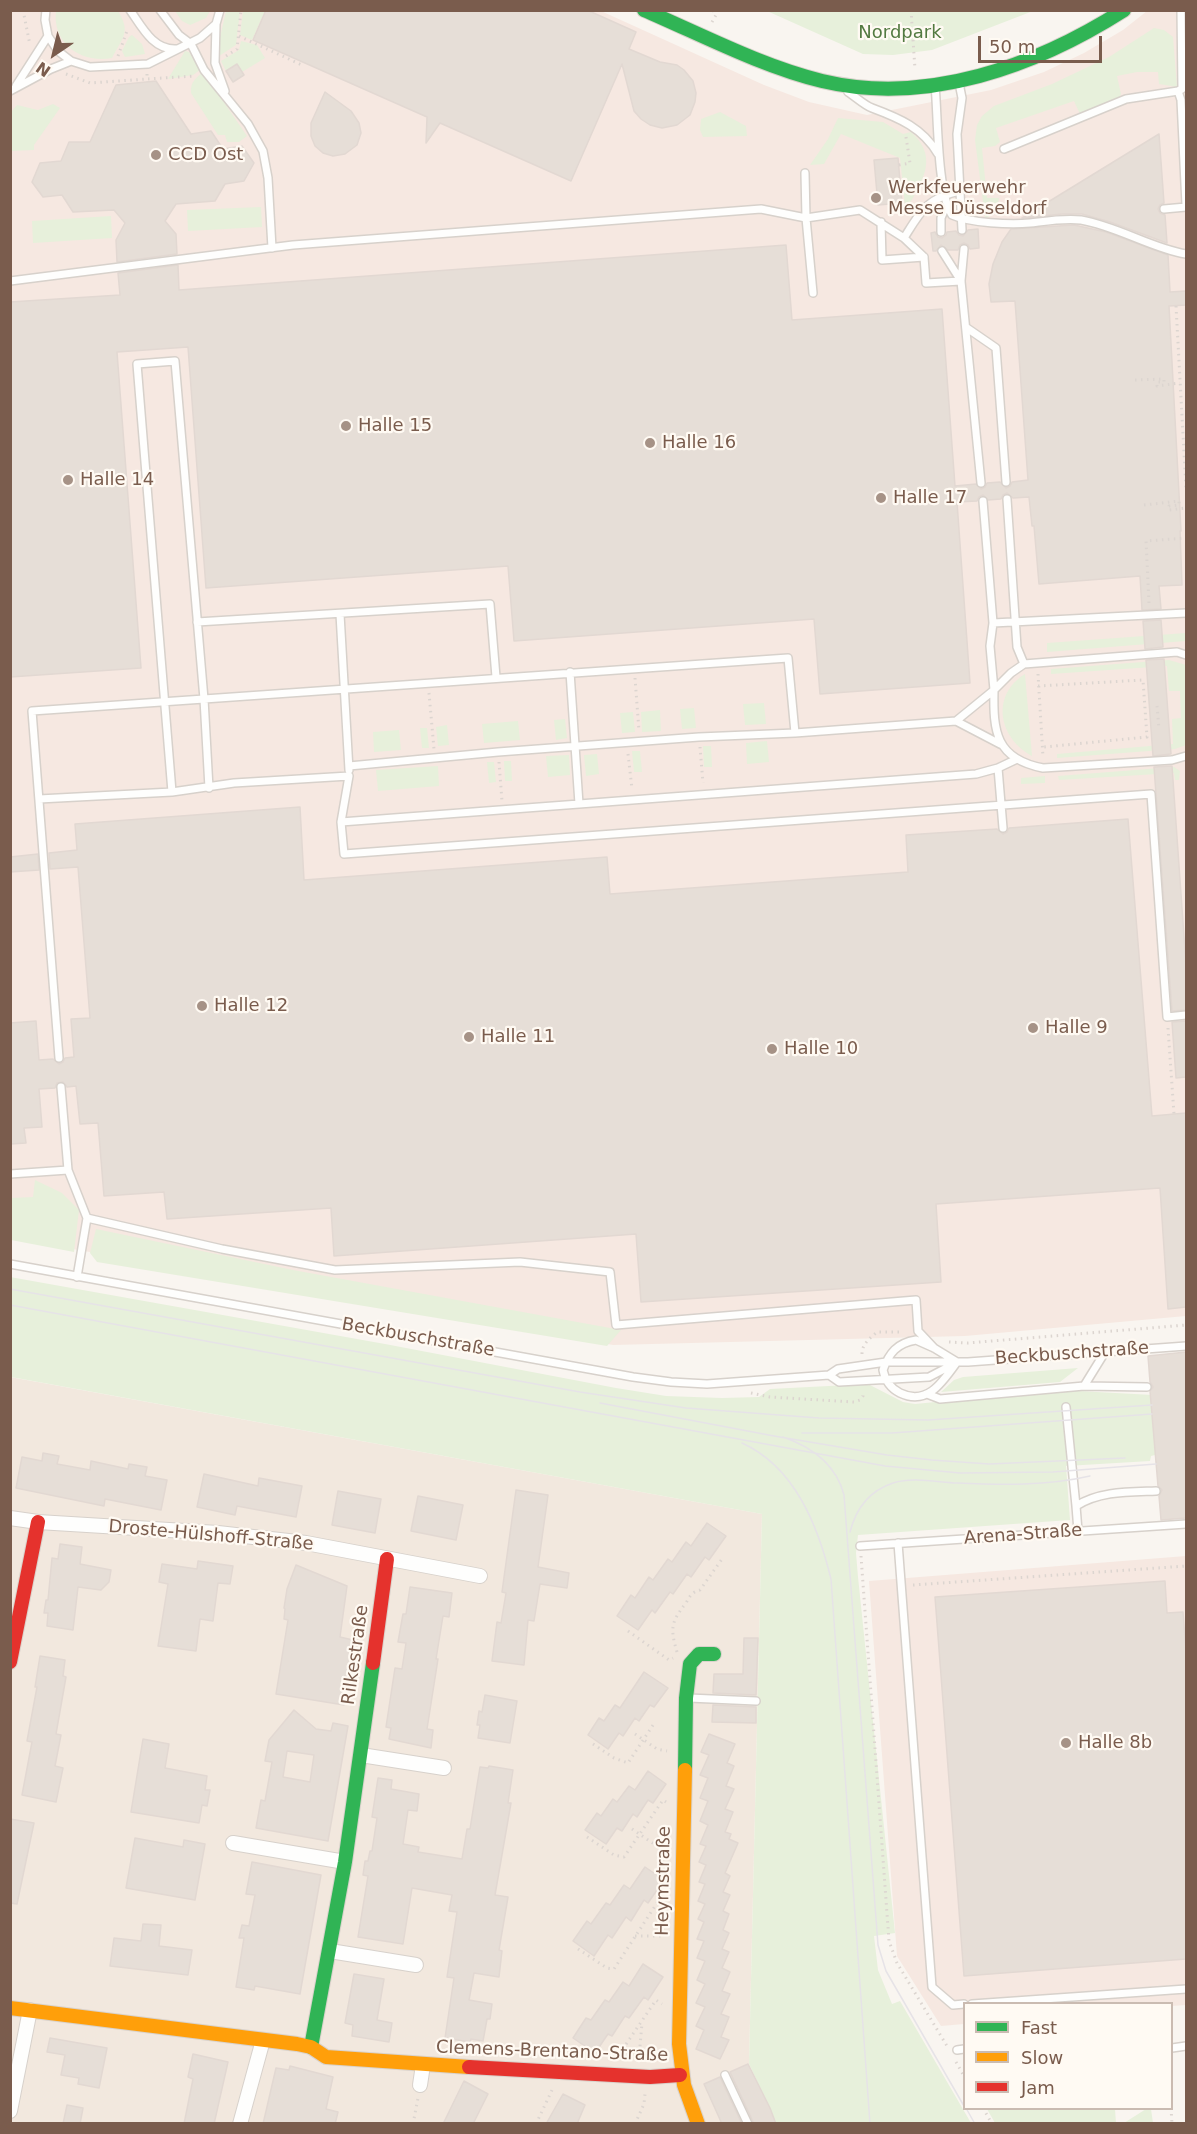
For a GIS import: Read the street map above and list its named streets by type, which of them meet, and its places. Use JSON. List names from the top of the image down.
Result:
{
  "streets": {
    "street": [
      "Droste-Hülshoff-Straße",
      "Rilkestraße",
      "Heymstraße",
      "Clemens-Brentano-Straße"
    ],
    "lane": ["Beckbuschstraße", "Arena-Straße"]
  },
  "crossings": [
    ["Droste-Hülshoff-Straße", "Rilkestraße"],
    ["Rilkestraße", "Clemens-Brentano-Straße"],
    ["Heymstraße", "Clemens-Brentano-Straße"]
  ],
  "parks": ["Nordpark"],
  "places": [
    "CCD Ost",
    "Werkfeuerwehr Messe Düsseldorf",
    "Halle 15",
    "Halle 16",
    "Halle 14",
    "Halle 17",
    "Halle 12",
    "Halle 9",
    "Halle 11",
    "Halle 10",
    "Halle 8b"
  ],
  "legend": ["Fast", "Slow", "Jam"],
  "scale_bar": "50 m",
  "north": "bottom left"
}
